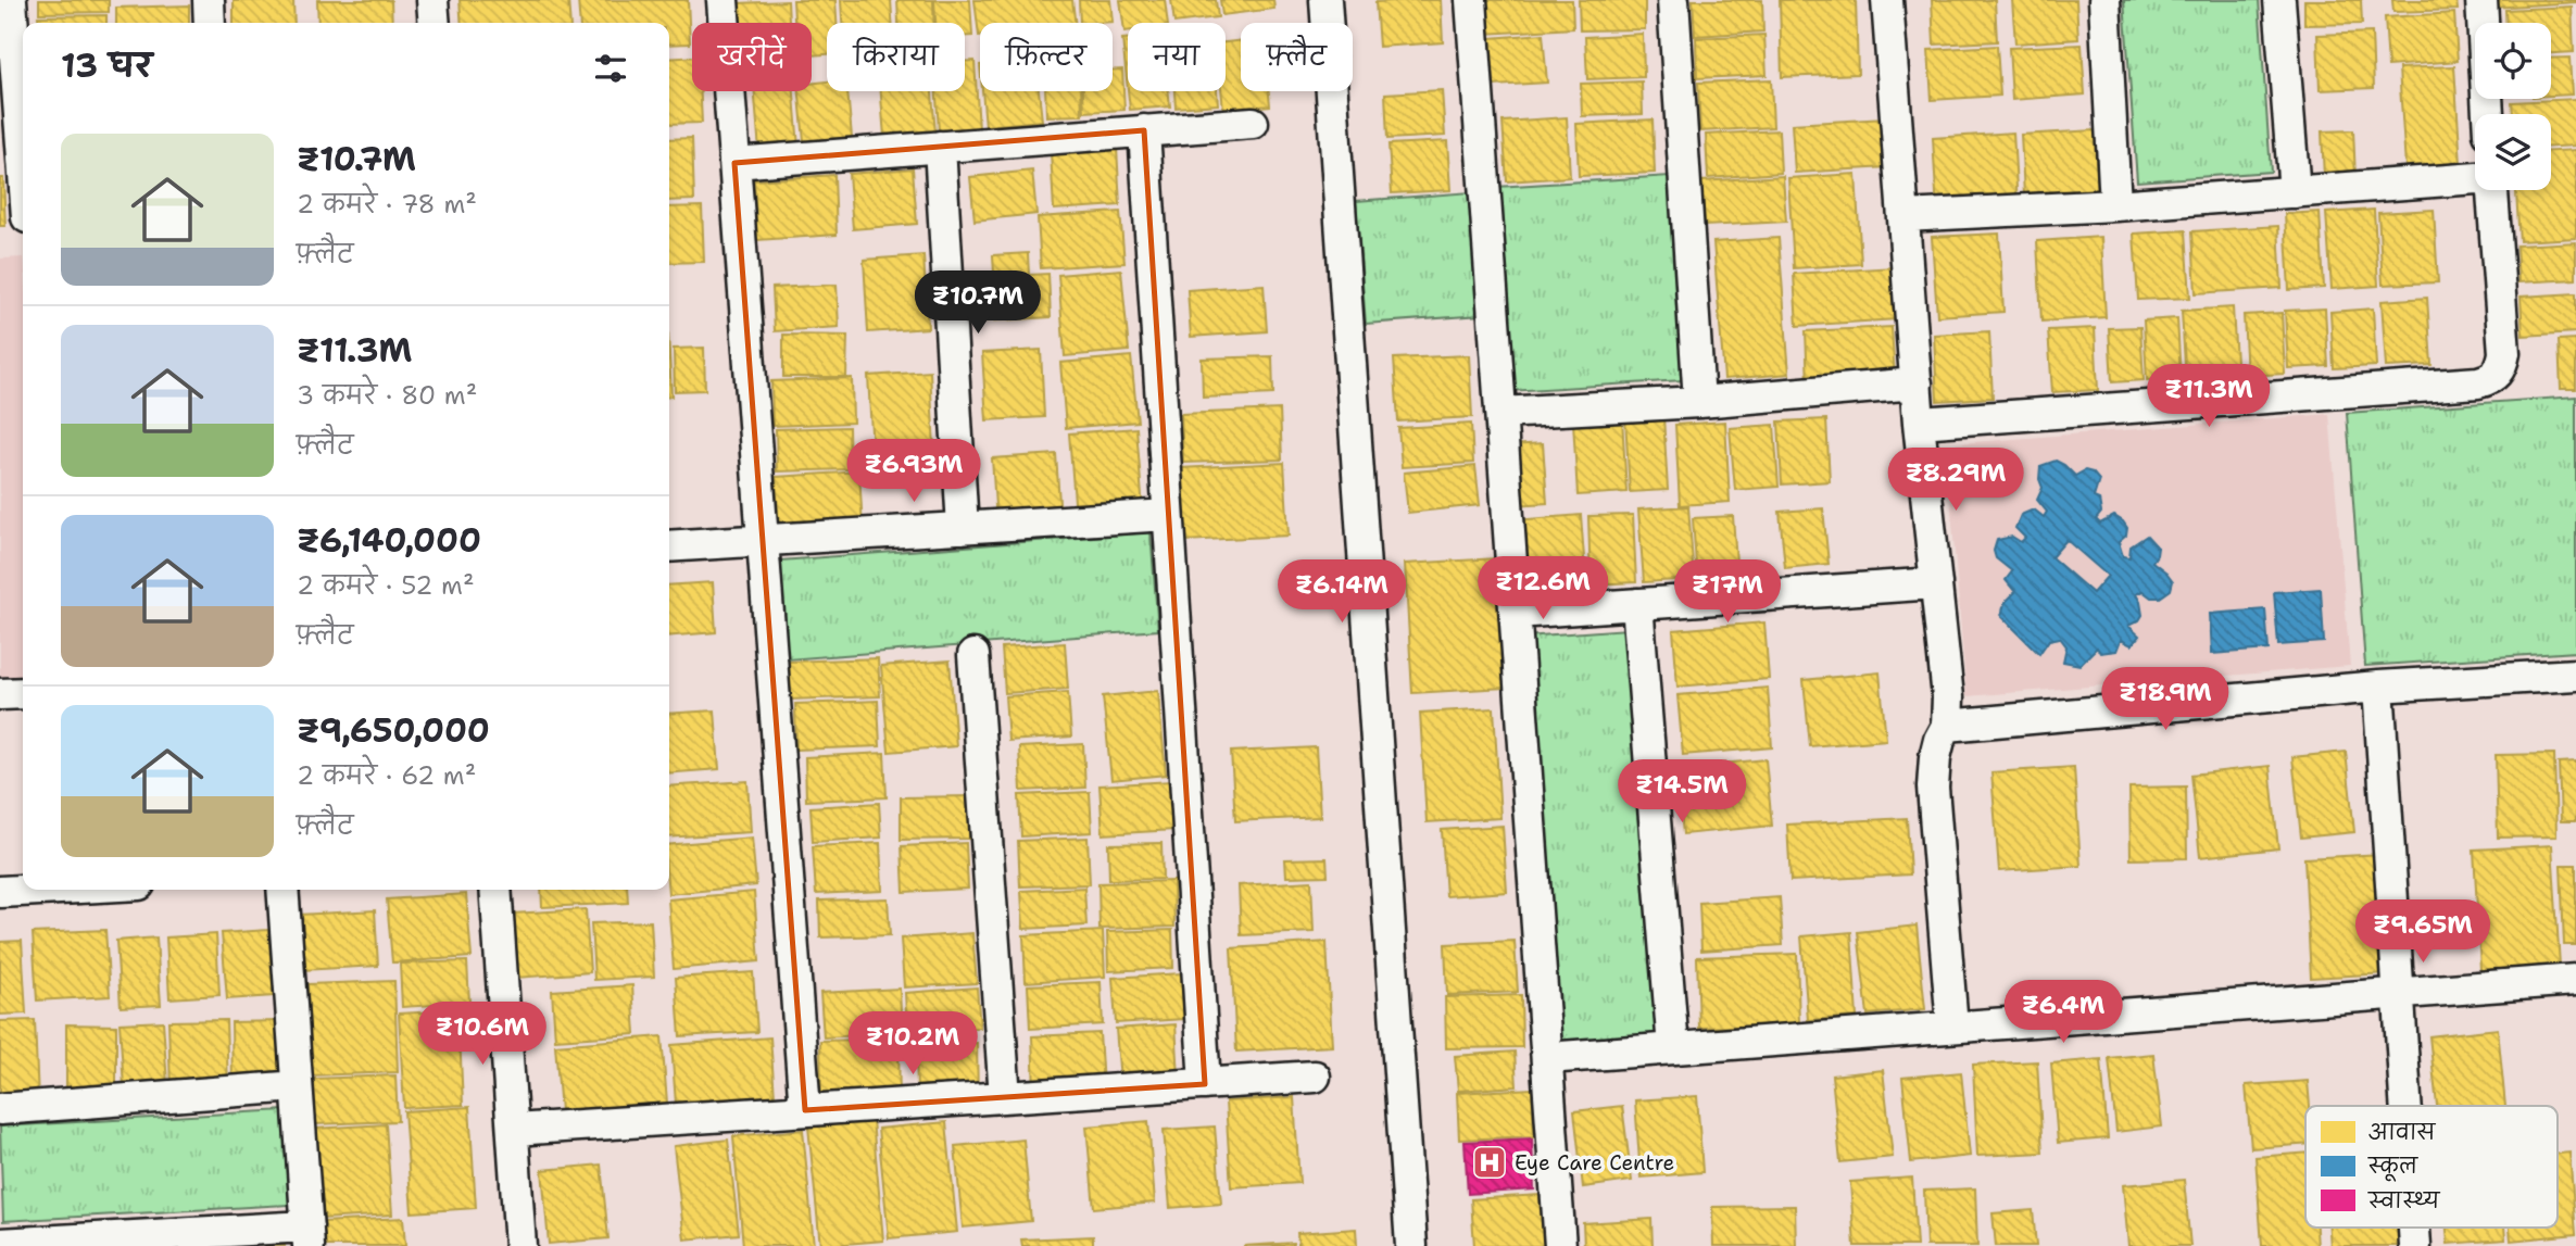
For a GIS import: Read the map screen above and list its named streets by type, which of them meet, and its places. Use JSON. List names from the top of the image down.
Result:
{
  "places": {
    "hospital": ["Eye Care Centre"]
  },
  "legend": ["आवास", "स्कूल", "स्वास्थ्य"],
  "page": {
    "chip": [
      "खरीदें",
      "किराया",
      "फ़िल्टर",
      "नया",
      "फ़्लैट"
    ],
    "heading": "13 घर",
    "list": [
      {
        "name": "₹10.7M",
        "note": "2 कमरे · 78 m² · फ़्लैट"
      },
      {
        "name": "₹11.3M",
        "note": "3 कमरे · 80 m² · फ़्लैट"
      },
      {
        "name": "₹6,140,000",
        "note": "2 कमरे · 52 m² · फ़्लैट"
      },
      {
        "name": "₹9,650,000",
        "note": "2 कमरे · 62 m² · फ़्लैट"
      }
    ],
    "price": [
      "₹10.7M",
      "₹11.3M",
      "₹6.93M",
      "₹8.29M",
      "₹12.6M",
      "₹6.14M",
      "₹17M",
      "₹18.9M",
      "₹14.5M",
      "₹9.65M",
      "₹6.4M",
      "₹10.6M",
      "₹10.2M"
    ]
  }
}
